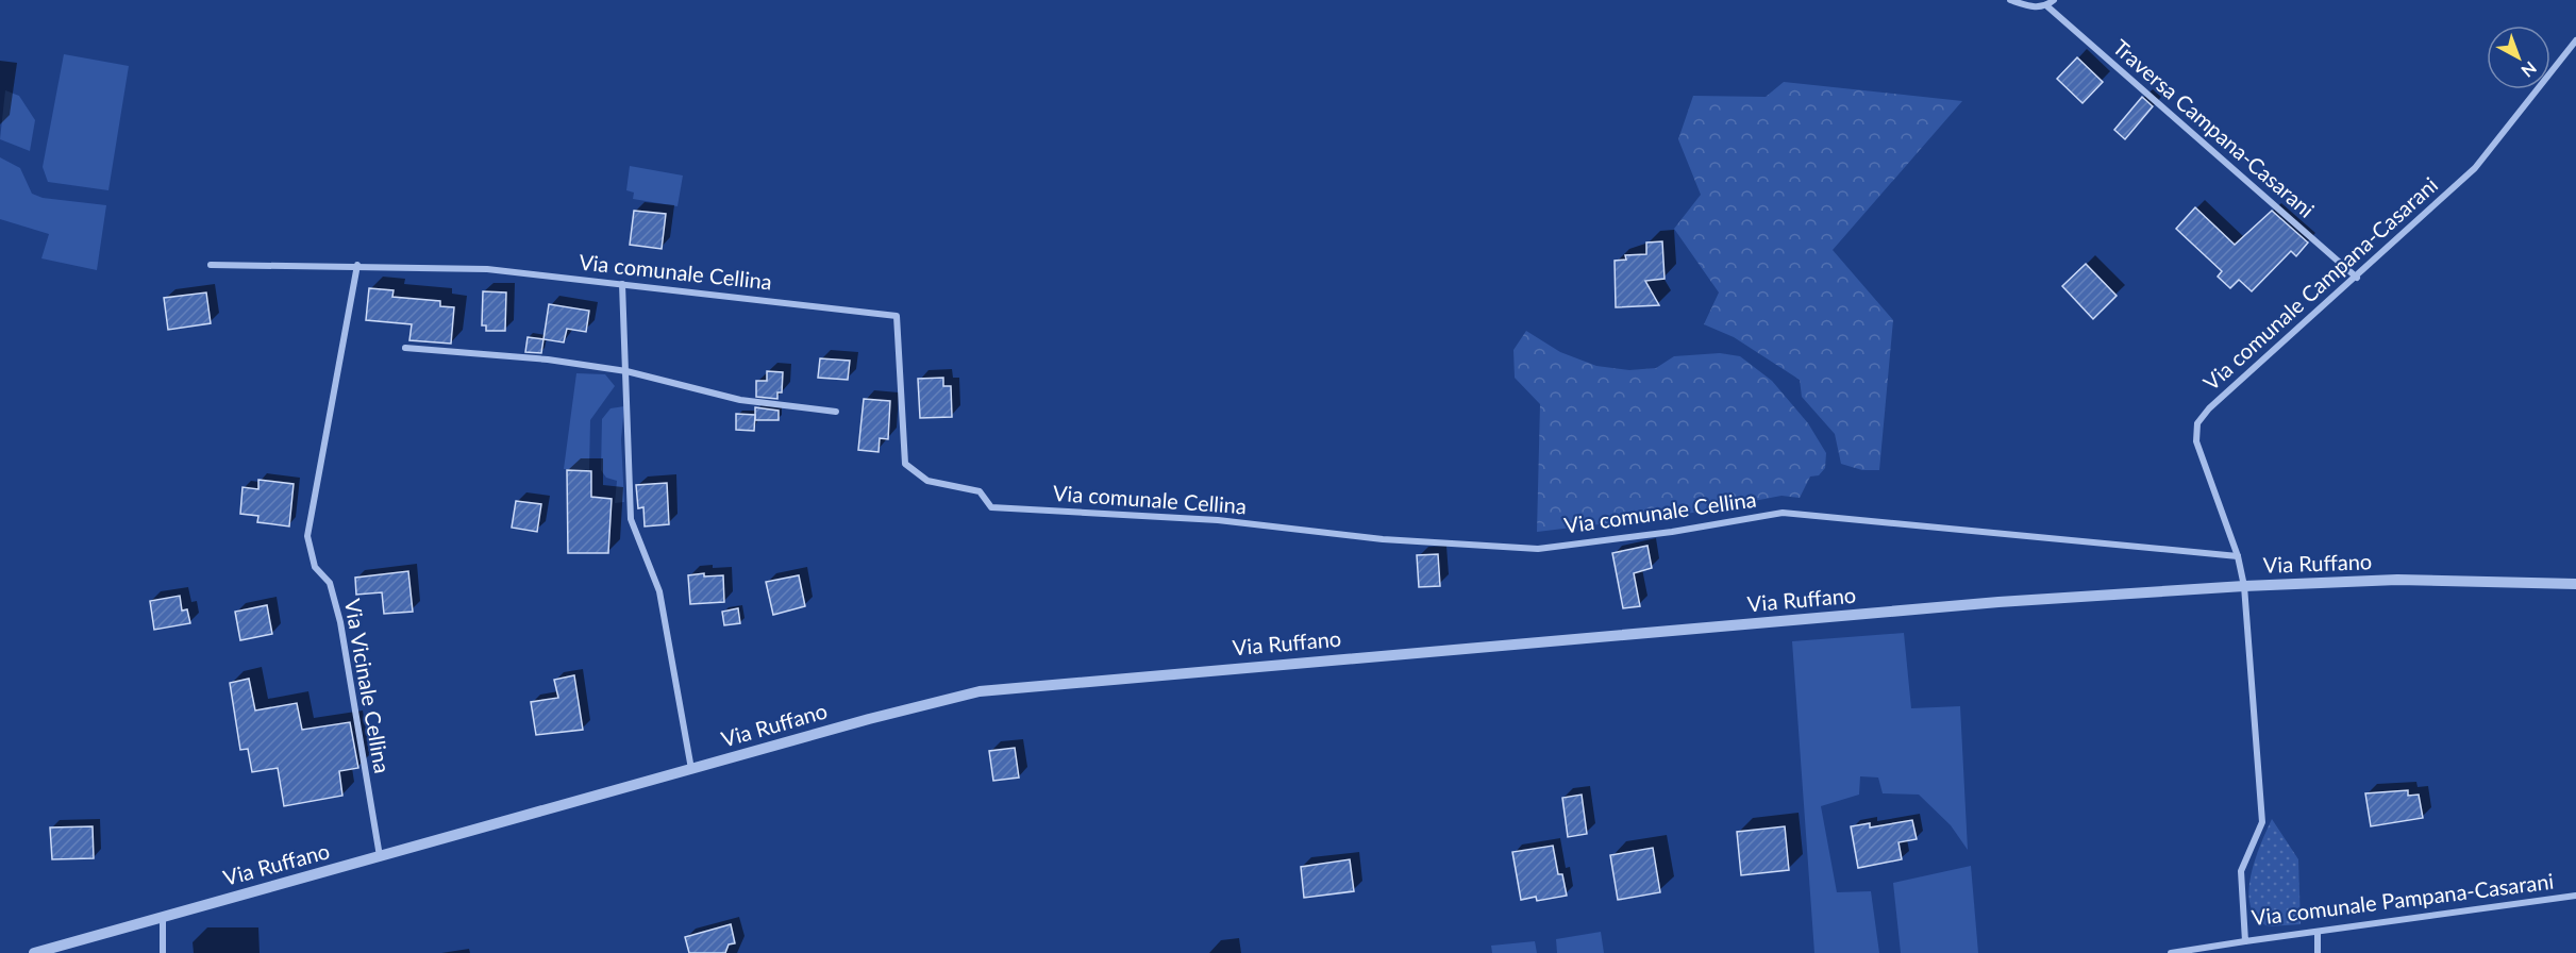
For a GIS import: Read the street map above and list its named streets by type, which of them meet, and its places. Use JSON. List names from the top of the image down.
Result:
{
  "streets": {
    "street": [
      "Traversa Campana-Casarani",
      "Via comunale Cellina",
      "Via comunale Campana-Casarani",
      "Via Ruffano",
      "Via Vicinale Cellina",
      "Via comunale Pampana-Casarani"
    ]
  },
  "crossings": [
    ["Traversa Campana-Casarani", "Via comunale Campana-Casarani"],
    ["Via comunale Cellina", "Via comunale Campana-Casarani"],
    ["Via comunale Cellina", "Via Vicinale Cellina"],
    ["Via comunale Campana-Casarani", "Via Ruffano"],
    ["Via comunale Campana-Casarani", "Via comunale Pampana-Casarani"],
    ["Via Ruffano", "Via Vicinale Cellina"],
    ["Via Ruffano", "Via comunale Pampana-Casarani"]
  ],
  "north": "bottom right"
}
